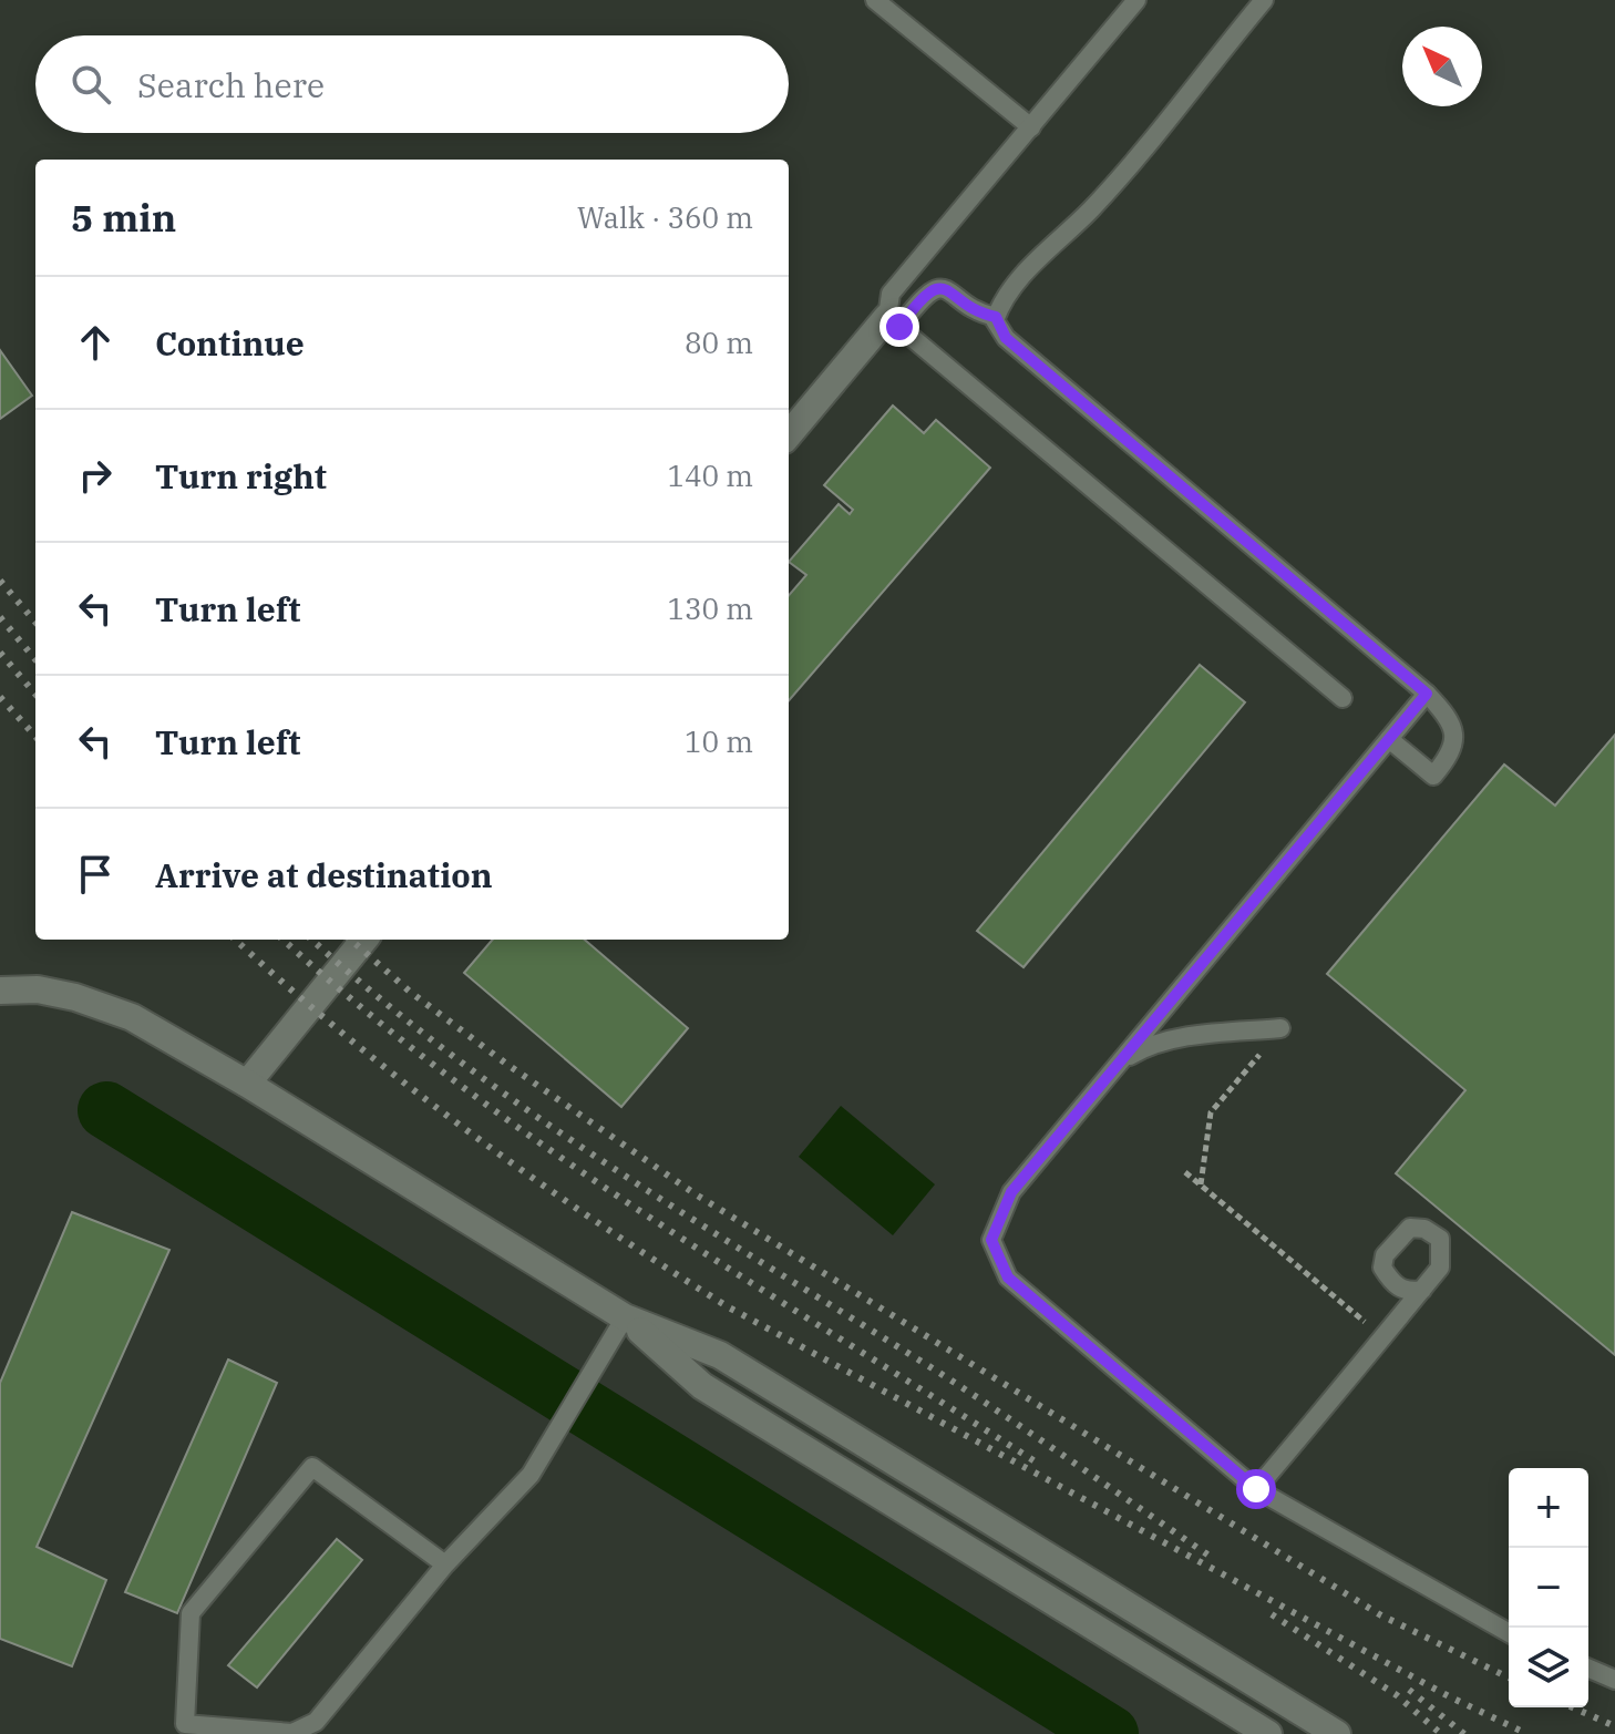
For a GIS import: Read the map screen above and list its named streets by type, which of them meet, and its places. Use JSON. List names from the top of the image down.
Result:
{
  "north": "top left",
  "page": {
    "search": "Search here",
    "heading": ["5 min", "Walk · 360 m"],
    "list": [
      ["Continue", "80 m"],
      ["Turn right", "140 m"],
      ["Turn left", "130 m"],
      ["Turn left", "10 m"],
      "Arrive at destination"
    ],
    "map_buttons": ["+", "−"]
  }
}
